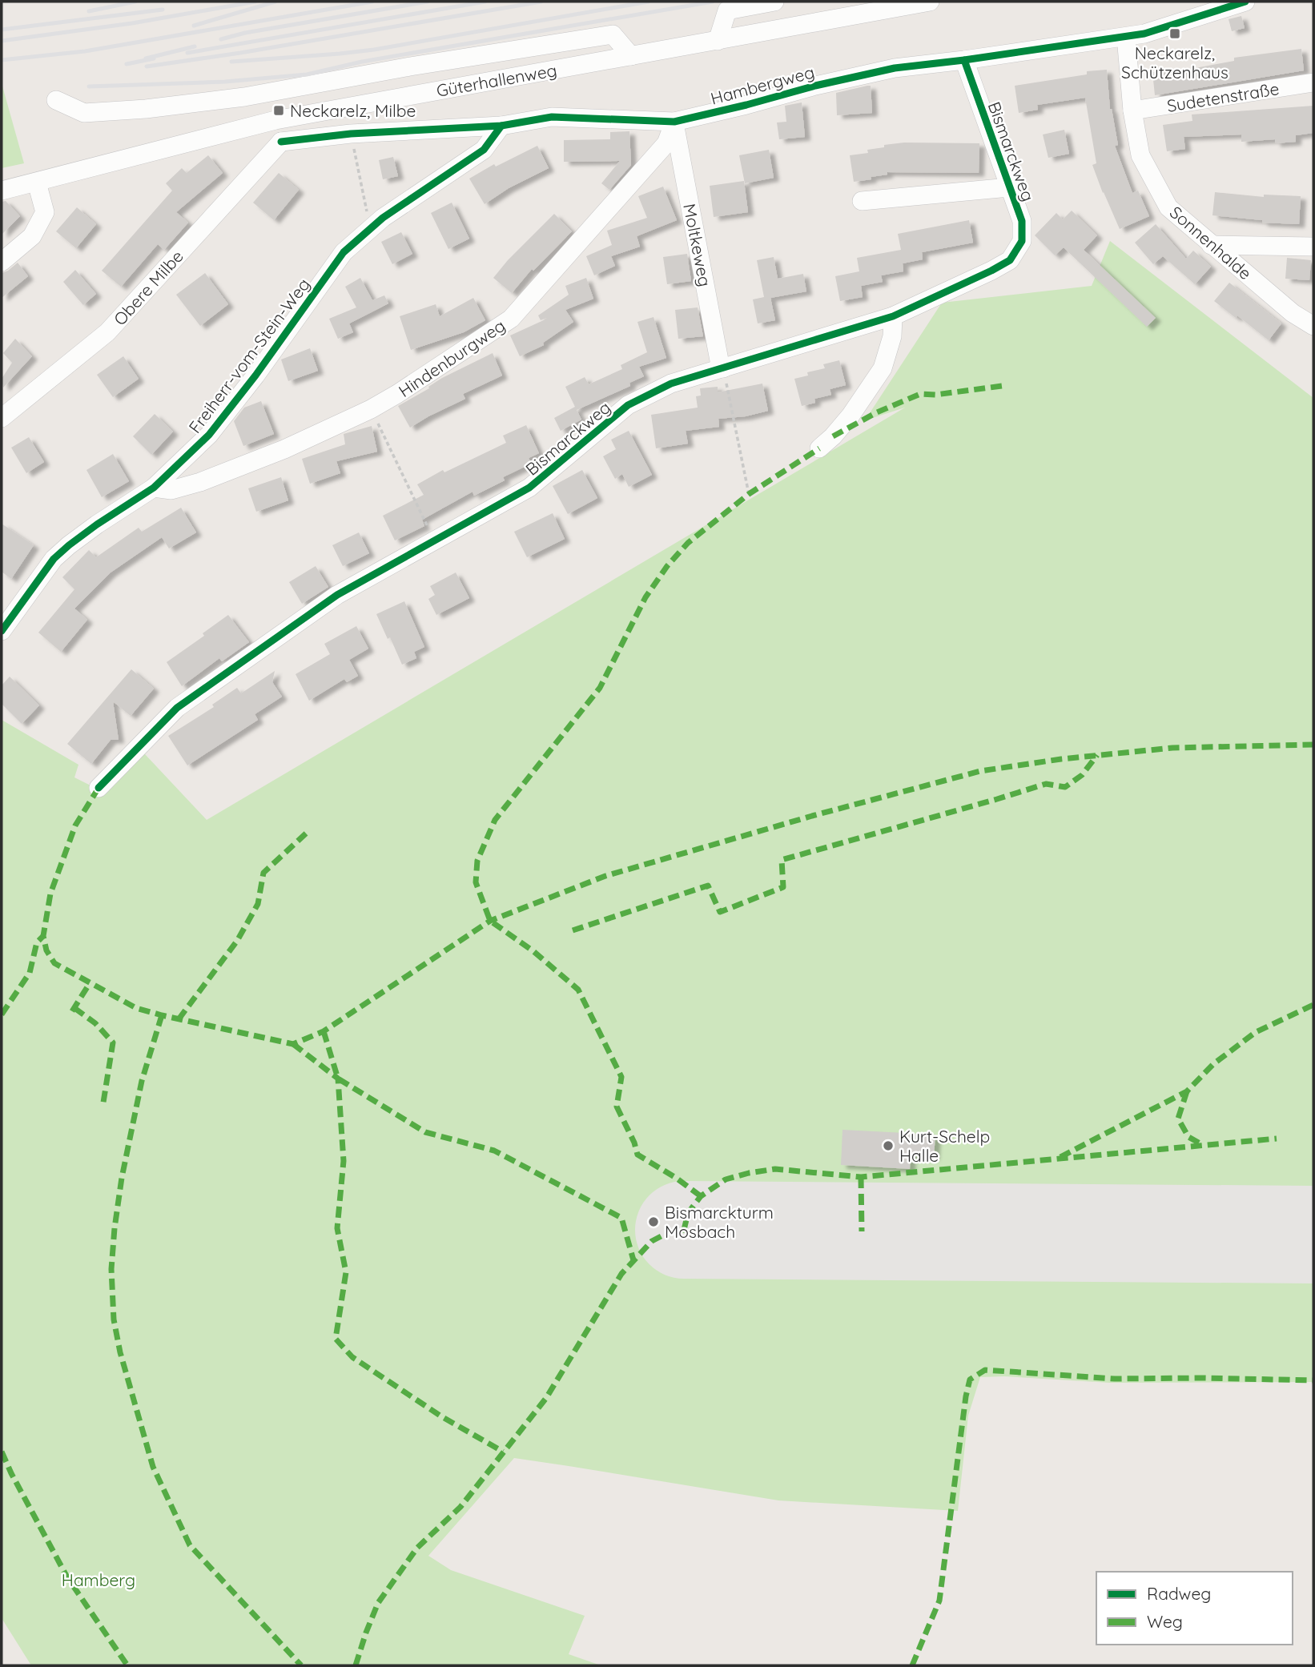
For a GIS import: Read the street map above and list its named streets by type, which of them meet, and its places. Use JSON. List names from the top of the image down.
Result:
{
  "streets": {
    "street": [
      "Güterhallenweg",
      "Hambergweg",
      "Sudetenstraße",
      "Bismarckweg",
      "Sonnenhalde",
      "Moltkeweg",
      "Obere Milbe",
      "Freiherr-vom-Stein-Weg",
      "Hindenburgweg"
    ]
  },
  "crossings": [
    ["Hambergweg", "Bismarckweg"],
    ["Hambergweg", "Sonnenhalde"],
    ["Hambergweg", "Moltkeweg"],
    ["Hambergweg", "Obere Milbe"],
    ["Hambergweg", "Freiherr-vom-Stein-Weg"],
    ["Hambergweg", "Hindenburgweg"],
    ["Sudetenstraße", "Sonnenhalde"],
    ["Bismarckweg", "Moltkeweg"],
    ["Moltkeweg", "Hindenburgweg"],
    ["Freiherr-vom-Stein-Weg", "Hindenburgweg"]
  ],
  "parks": ["Hamberg"],
  "places": {
    "transit": ["Neckarelz, Schützenhaus", "Neckarelz, Milbe"],
    "other": ["Kurt-Schelp Halle", "Bismarckturm Mosbach"]
  },
  "legend": ["Radweg", "Weg"]
}
